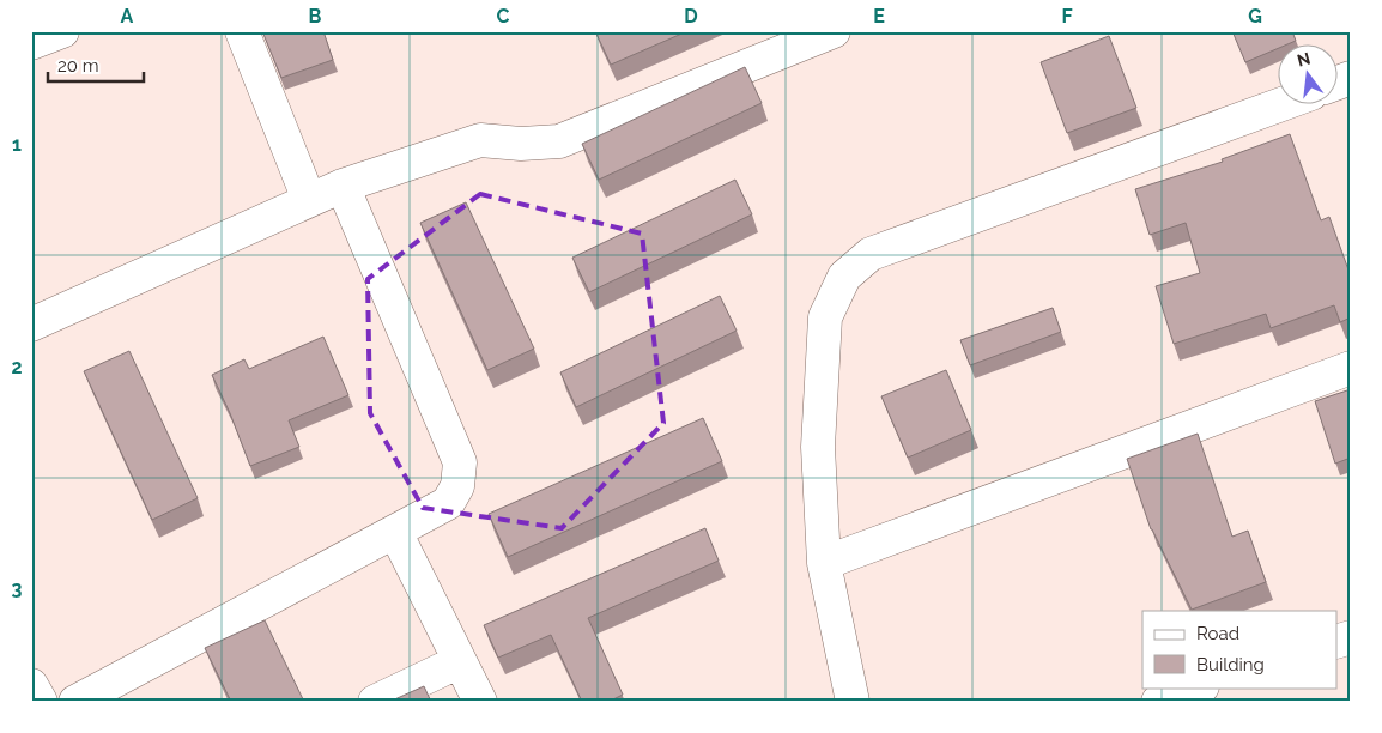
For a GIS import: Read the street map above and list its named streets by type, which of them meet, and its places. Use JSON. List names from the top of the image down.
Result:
{
  "legend": ["Road", "Building"],
  "scale_bar": "20 m",
  "north": "top",
  "grid": {
    "columns": [
      "A",
      "B",
      "C",
      "D",
      "E",
      "F",
      "G"
    ],
    "rows": ["1", "2", "3"]
  }
}
